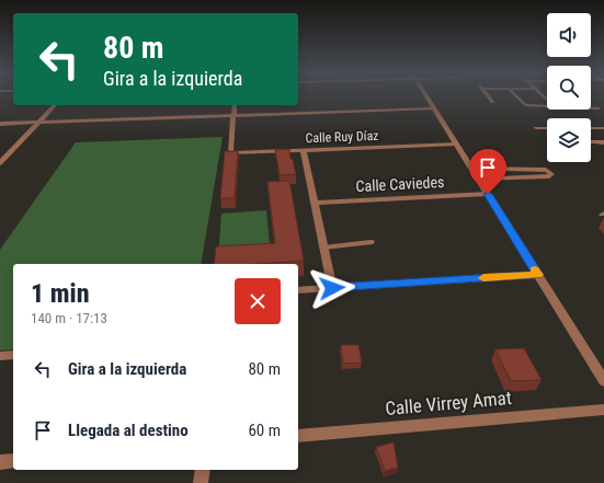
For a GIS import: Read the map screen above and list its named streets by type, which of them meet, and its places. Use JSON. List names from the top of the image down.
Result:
{
  "streets": {
    "street": ["Calle Ruy Díaz", "Calle Caviedes", "Calle Virrey Amat"]
  },
  "page": {
    "turn": ["80 m", "Gira a la izquierda"],
    "heading": ["1 min", "140 m · 17:13"],
    "list": [
      {
        "name": "Gira a la izquierda",
        "value": "80 m"
      },
      {
        "name": "Llegada al destino",
        "value": "60 m"
      }
    ]
  }
}
